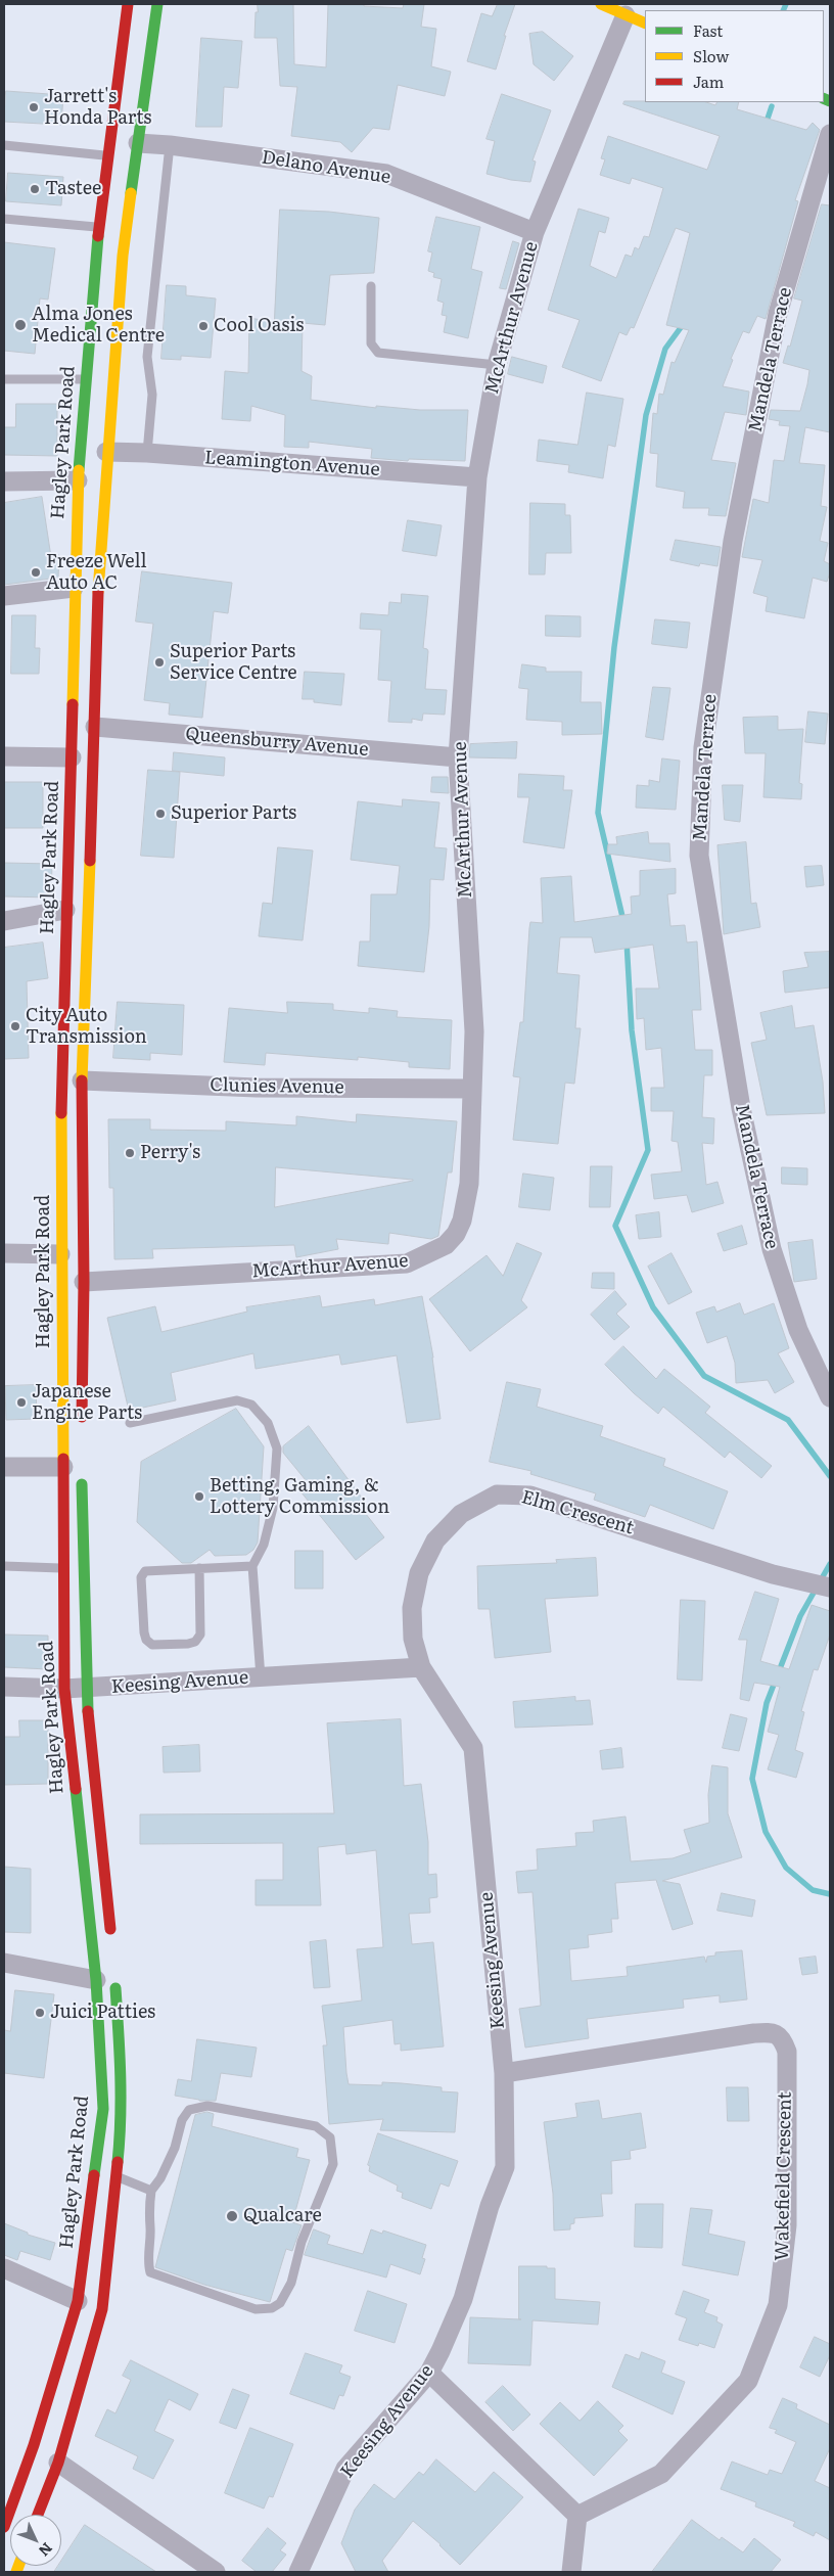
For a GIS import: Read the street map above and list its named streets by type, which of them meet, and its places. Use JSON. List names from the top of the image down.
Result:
{
  "streets": {
    "main road": ["Hagley Park Road"],
    "street": [
      "Delano Avenue",
      "McArthur Avenue",
      "Mandela Terrace",
      "Leamington Avenue",
      "Queensburry Avenue",
      "Clunies Avenue",
      "Elm Crescent",
      "Keesing Avenue",
      "Wakefield Crescent"
    ]
  },
  "crossings": [
    ["Delano Avenue", "McArthur Avenue"],
    ["McArthur Avenue", "Leamington Avenue"],
    ["McArthur Avenue", "Queensburry Avenue"],
    ["McArthur Avenue", "Clunies Avenue"],
    ["Hagley Park Road", "Keesing Avenue"],
    ["Elm Crescent", "Keesing Avenue"],
    ["Keesing Avenue", "Wakefield Crescent"]
  ],
  "places": [
    "Jarrett's Honda Parts",
    "Tastee",
    "Alma Jones Medical Centre",
    "Cool Oasis",
    "Freeze Well Auto AC",
    "Superior Parts Service Centre",
    "Superior Parts",
    "City Auto Transmission",
    "Perry's",
    "Japanese Engine Parts",
    "Betting, Gaming, & Lottery Commission",
    "Juici Patties",
    "Qualcare"
  ],
  "legend": ["Fast", "Slow", "Jam"],
  "north": "bottom right"
}
